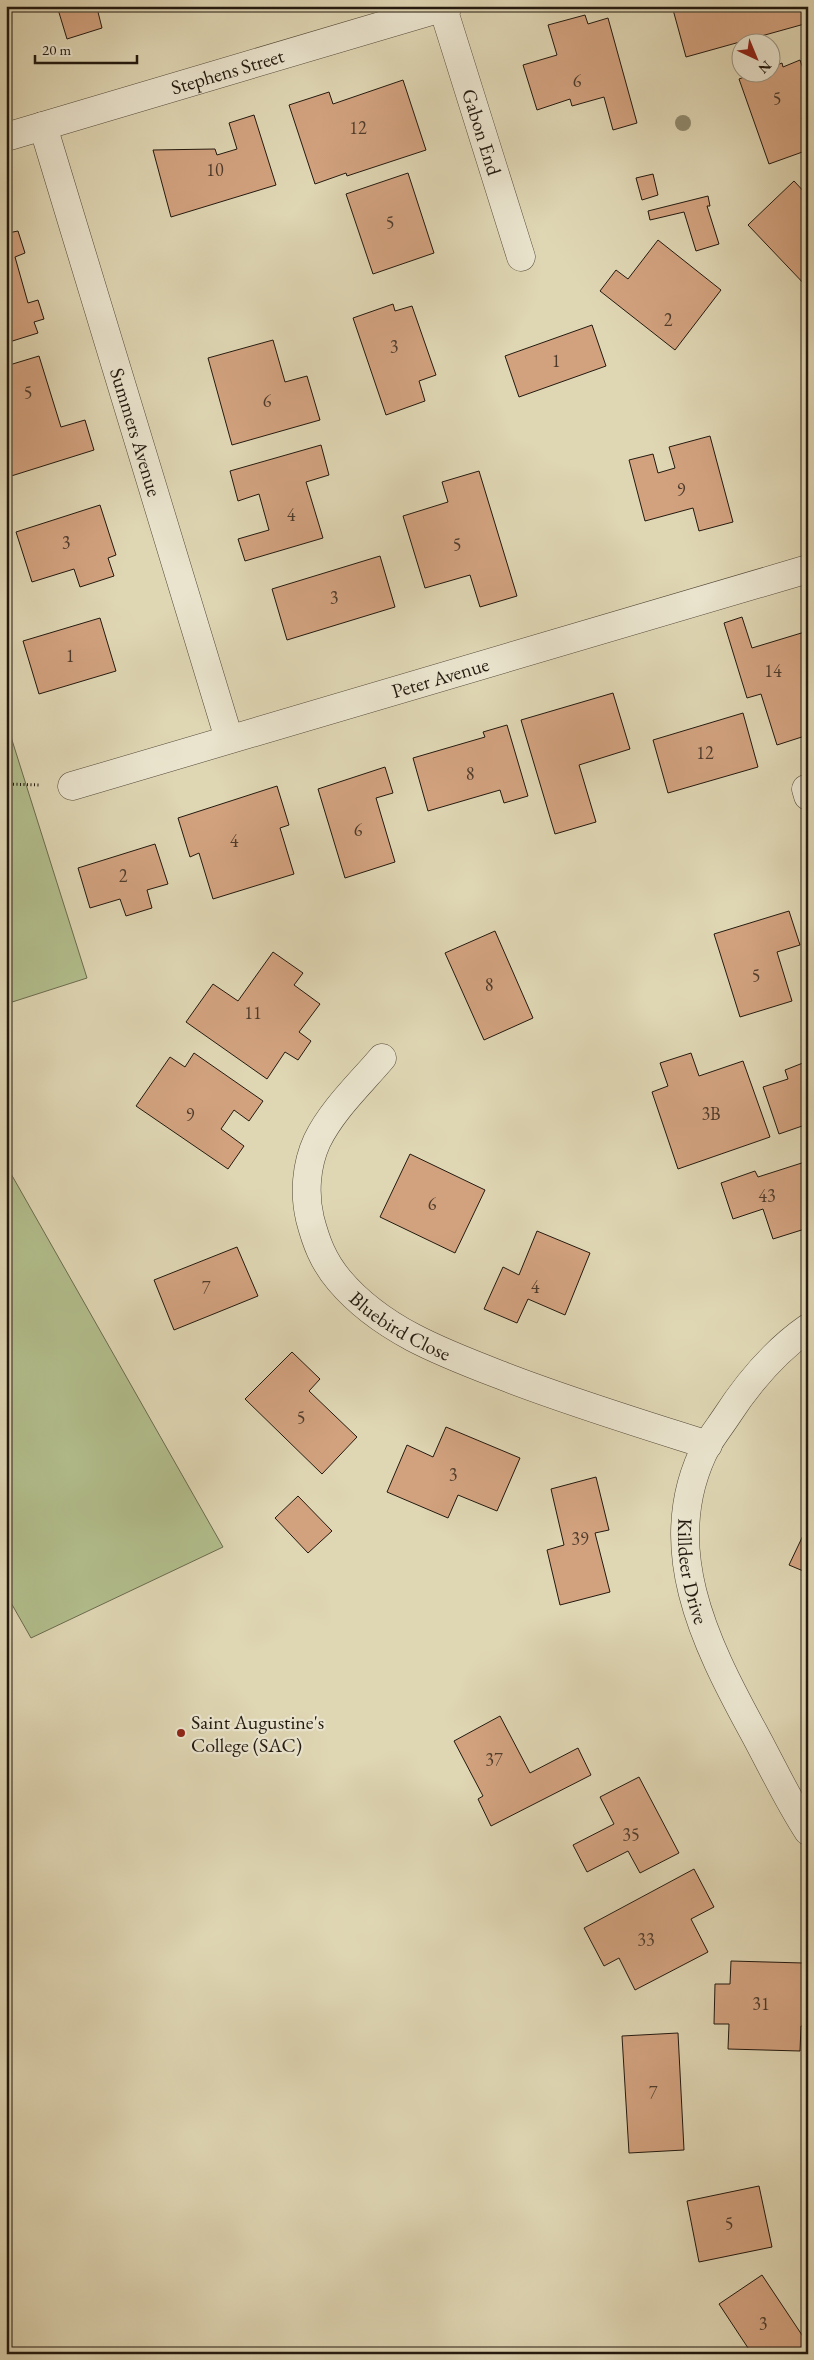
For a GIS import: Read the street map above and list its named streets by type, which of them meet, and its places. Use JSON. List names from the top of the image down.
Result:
{
  "streets": {
    "street": [
      "Stephens Street",
      "Gabon End",
      "Summers Avenue",
      "Peter Avenue",
      "Bluebird Close",
      "Killdeer Drive"
    ]
  },
  "crossings": [
    ["Stephens Street", "Gabon End"],
    ["Stephens Street", "Summers Avenue"],
    ["Summers Avenue", "Peter Avenue"],
    ["Bluebird Close", "Killdeer Drive"]
  ],
  "places": ["Saint Augustine's College (SAC)"],
  "house_numbers": [
    "6",
    "5",
    "12",
    "10",
    "5",
    "2",
    "3",
    "1",
    "5",
    "6",
    "9",
    "4",
    "3",
    "5",
    "3",
    "1",
    "14",
    "12",
    "8",
    "6",
    "4",
    "2",
    "5",
    "8",
    "11",
    "3B",
    "9",
    "43",
    "6",
    "4",
    "7",
    "5",
    "3",
    "39",
    "37",
    "35",
    "33",
    "31",
    "7",
    "5",
    "3"
  ],
  "scale_bar": "20 m",
  "north": "bottom right"
}
